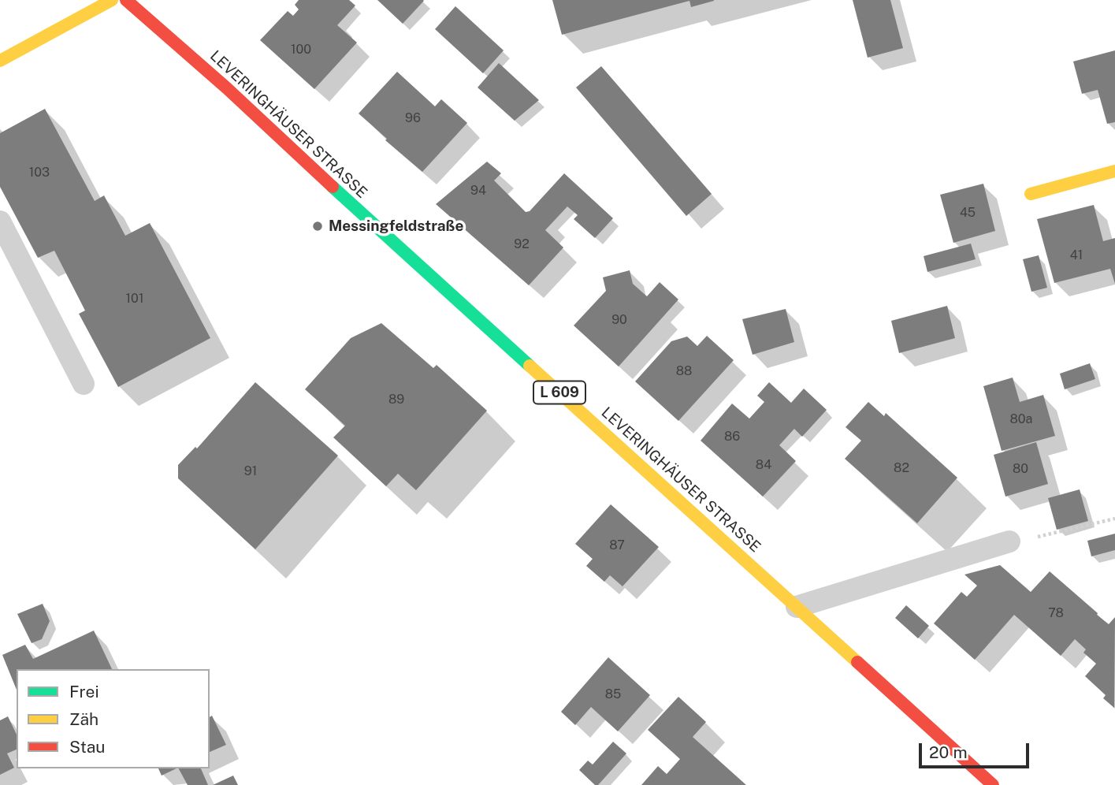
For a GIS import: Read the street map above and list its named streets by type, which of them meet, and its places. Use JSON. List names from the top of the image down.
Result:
{
  "streets": {
    "main road": ["LEVERINGHÄUSER STRASSE", "L 609"]
  },
  "places": ["Messingfeldstraße"],
  "house_numbers": [
    "100",
    "96",
    "103",
    "94",
    "45",
    "92",
    "41",
    "101",
    "90",
    "88",
    "89",
    "80a",
    "86",
    "84",
    "82",
    "80",
    "91",
    "87",
    "78",
    "85"
  ],
  "legend": ["Frei", "Zäh", "Stau"],
  "scale_bar": "20 m"
}
